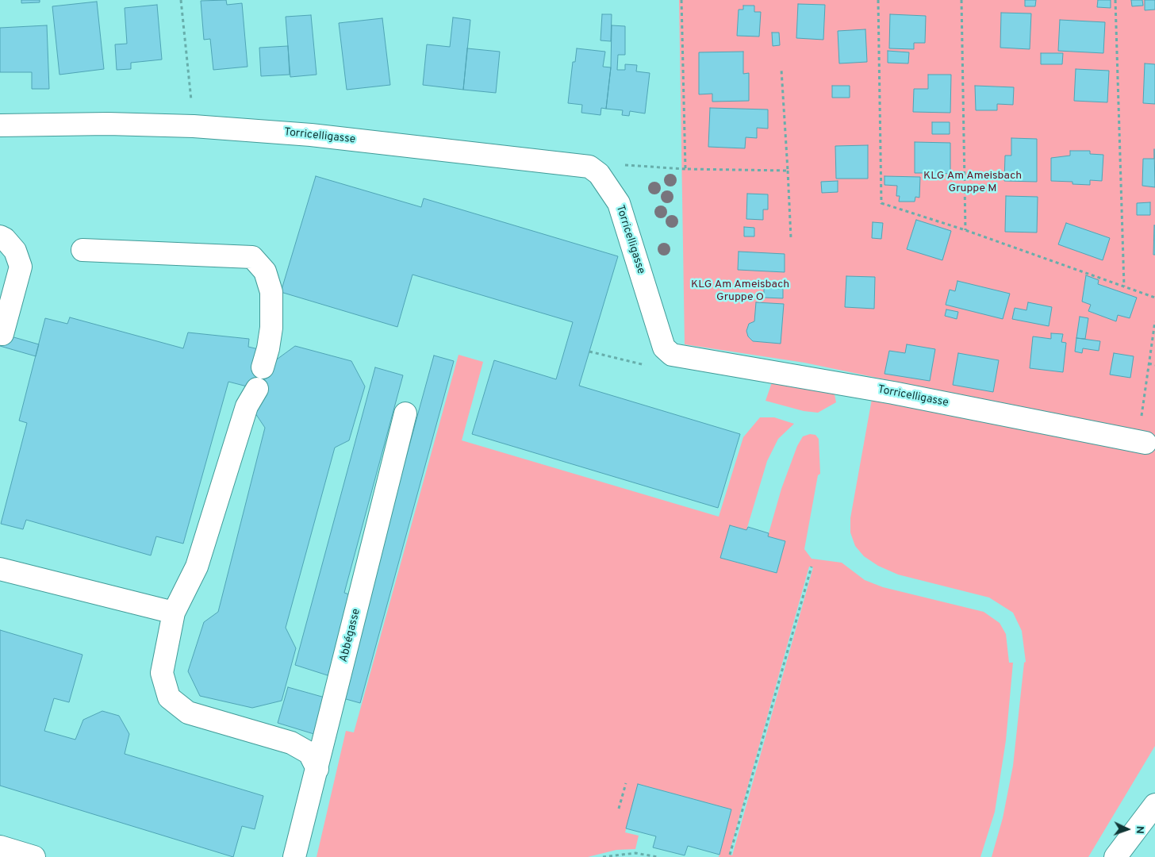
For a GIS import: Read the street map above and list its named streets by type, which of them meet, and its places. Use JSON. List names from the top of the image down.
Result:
{
  "streets": {
    "street": ["Torricelligasse", "Abbégasse"]
  },
  "parks": ["KLG Am Ameisbach Gruppe M", "KLG Am Ameisbach Gruppe O"],
  "north": "right"
}
